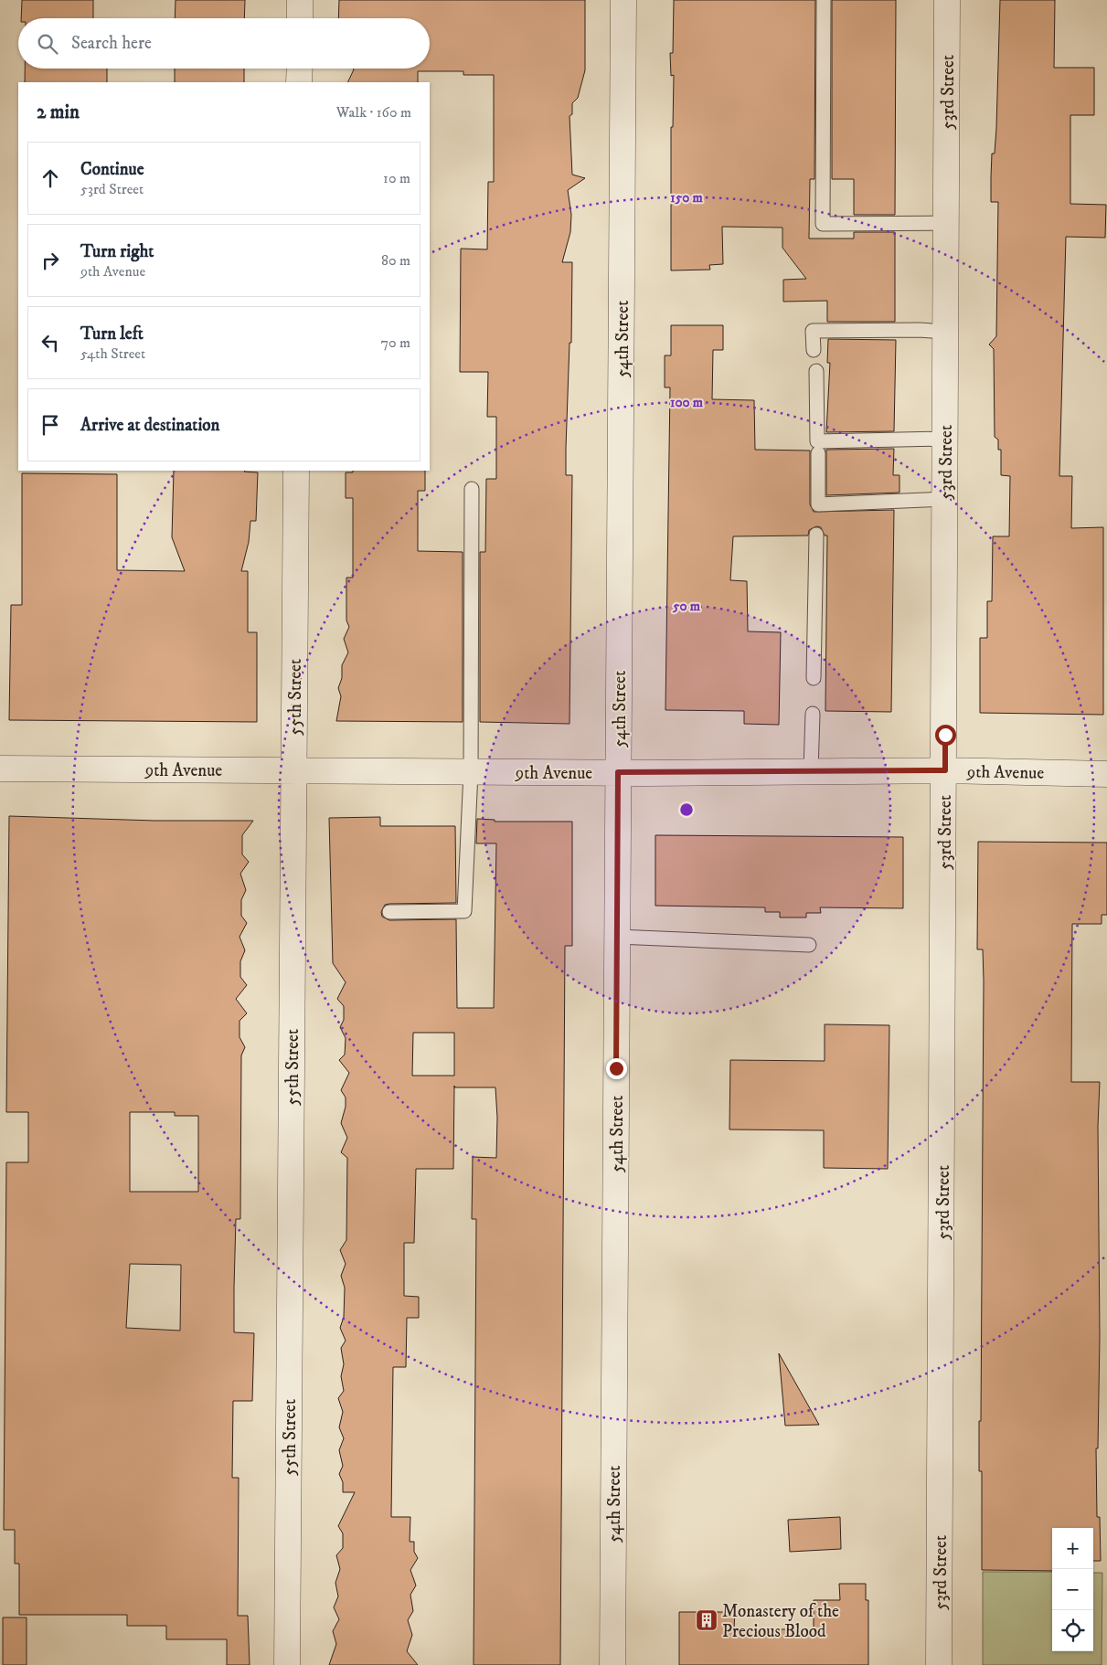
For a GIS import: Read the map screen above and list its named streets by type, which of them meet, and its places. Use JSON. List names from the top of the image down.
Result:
{
  "streets": {
    "street": [
      "53rd Street",
      "54th Street",
      "55th Street",
      "9th Avenue"
    ]
  },
  "crossings": [
    ["53rd Street", "9th Avenue"],
    ["54th Street", "9th Avenue"],
    ["55th Street", "9th Avenue"]
  ],
  "places": {
    "building": ["Monastery of the Precious Blood"]
  },
  "page": {
    "search": "Search here",
    "heading": ["2 min", "Walk · 160 m"],
    "list": [
      ["Continue", "53rd Street", "10 m"],
      ["Turn right", "9th Avenue", "80 m"],
      ["Turn left", "54th Street", "70 m"],
      "Arrive at destination"
    ],
    "map_buttons": ["+", "−"]
  },
  "rings": ["150 m", "100 m", "50 m"]
}
